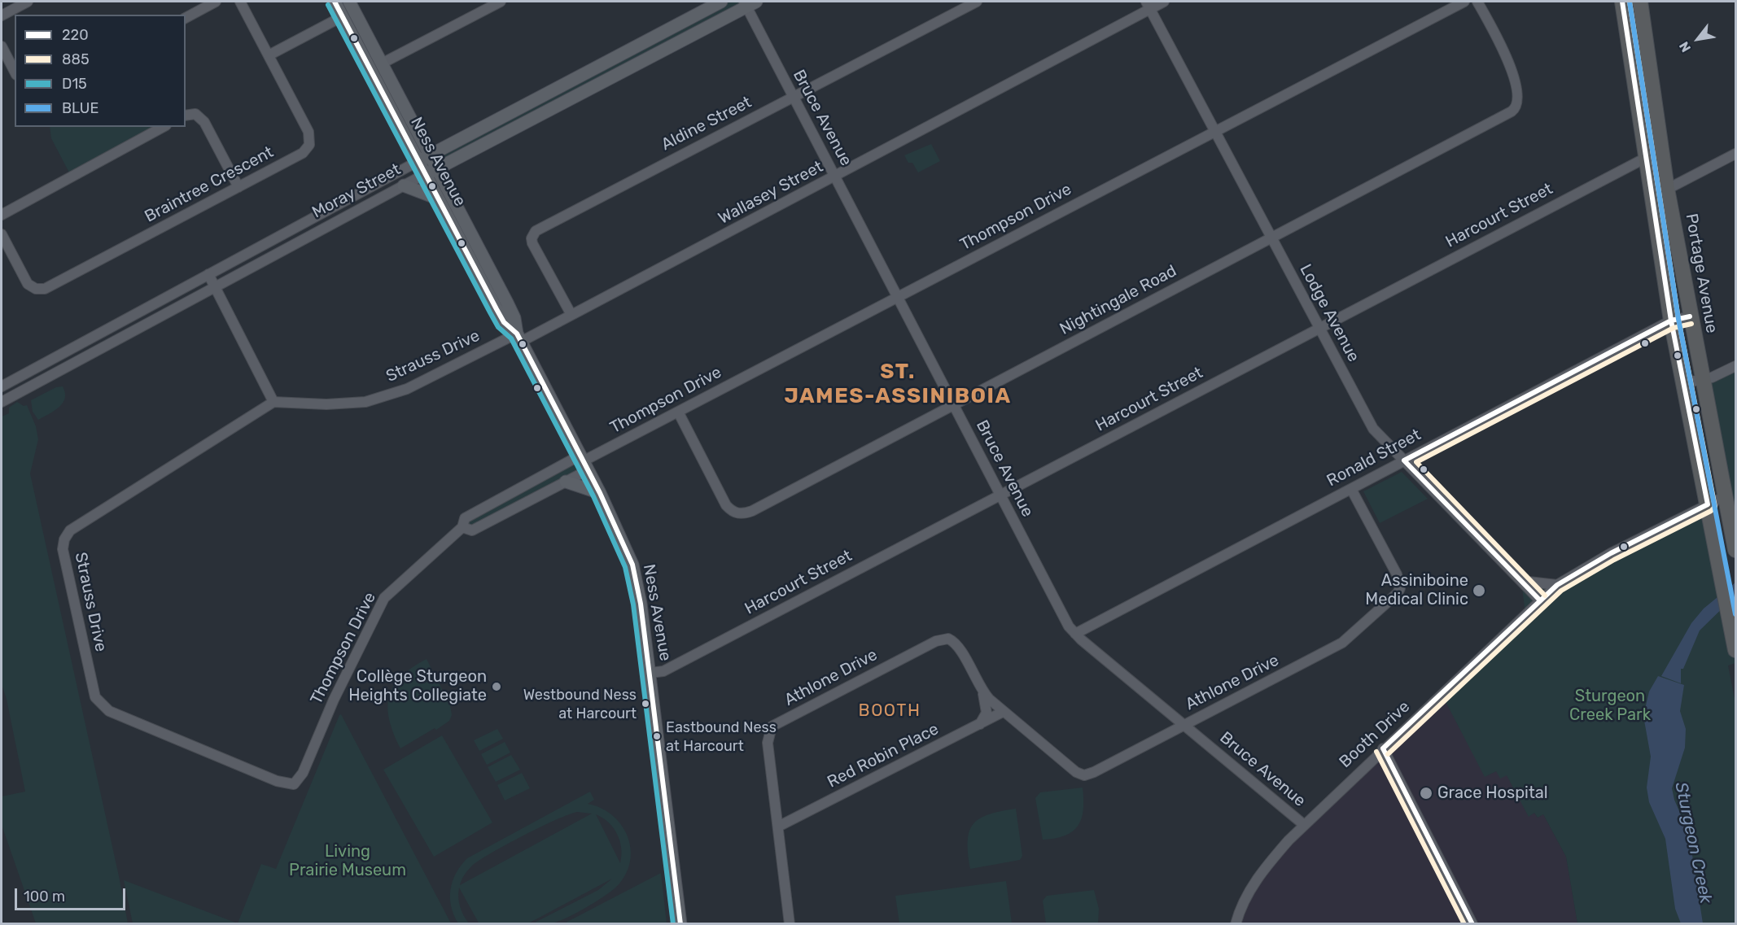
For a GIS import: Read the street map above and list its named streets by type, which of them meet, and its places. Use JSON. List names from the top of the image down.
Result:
{
  "streets": {
    "highway": ["Portage Avenue"],
    "main road": ["Ness Avenue", "Moray Street"],
    "street": [
      "Bruce Avenue",
      "Aldine Street",
      "Braintree Crescent",
      "Wallasey Street",
      "Harcourt Street",
      "Thompson Drive",
      "Nightingale Road",
      "Lodge Avenue",
      "Strauss Drive",
      "Ronald Street",
      "Athlone Drive",
      "Booth Drive",
      "Red Robin Place"
    ]
  },
  "crossings": [
    ["Bruce Avenue", "Aldine Street"],
    ["Bruce Avenue", "Moray Street"],
    ["Bruce Avenue", "Wallasey Street"],
    ["Bruce Avenue", "Harcourt Street"],
    ["Bruce Avenue", "Thompson Drive"],
    ["Bruce Avenue", "Nightingale Road"],
    ["Bruce Avenue", "Ronald Street"],
    ["Bruce Avenue", "Athlone Drive"],
    ["Bruce Avenue", "Booth Drive"],
    ["Aldine Street", "Wallasey Street"],
    ["Ness Avenue", "Moray Street"],
    ["Ness Avenue", "Wallasey Street"],
    ["Ness Avenue", "Harcourt Street"],
    ["Ness Avenue", "Thompson Drive"],
    ["Ness Avenue", "Strauss Drive"],
    ["Wallasey Street", "Lodge Avenue"],
    ["Wallasey Street", "Strauss Drive"],
    ["Harcourt Street", "Portage Avenue"],
    ["Harcourt Street", "Lodge Avenue"],
    ["Thompson Drive", "Nightingale Road"],
    ["Thompson Drive", "Lodge Avenue"],
    ["Thompson Drive", "Strauss Drive"],
    ["Portage Avenue", "Ronald Street"],
    ["Portage Avenue", "Booth Drive"],
    ["Nightingale Road", "Lodge Avenue"],
    ["Lodge Avenue", "Ronald Street"],
    ["Lodge Avenue", "Booth Drive"],
    ["Ronald Street", "Athlone Drive"],
    ["Athlone Drive", "Red Robin Place"]
  ],
  "districts": ["ST. JAMES-ASSINIBOIA", "BOOTH"],
  "water": ["Sturgeon Creek"],
  "parks": ["Sturgeon Creek Park", "Living Prairie Museum"],
  "places": [
    "Assiniboine Medical Clinic",
    "Collège Sturgeon Heights Collegiate",
    "Westbound Ness at Harcourt",
    "Eastbound Ness at Harcourt",
    "Grace Hospital"
  ],
  "lines": [
    "transit line 220",
    "transit line 885",
    "transit line BLUE",
    "transit line D15"
  ],
  "legend": [
    "220",
    "885",
    "D15",
    "BLUE"
  ],
  "scale_bar": "100 m",
  "north": "bottom left"
}
